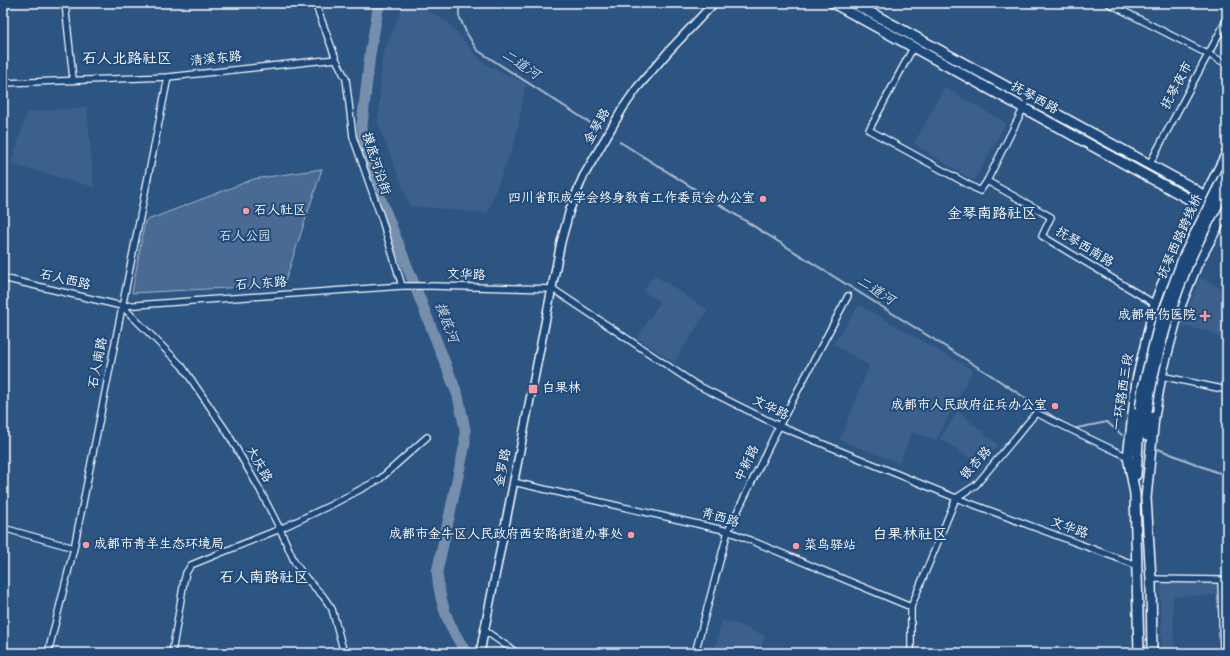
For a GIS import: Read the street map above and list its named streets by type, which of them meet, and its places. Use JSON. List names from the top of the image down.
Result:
{
  "streets": {
    "main road": ["抚琴西路", "抚琴西路跨线桥", "一环路西三段"],
    "street": [
      "清溪东路",
      "抚琴夜市",
      "金琴路",
      "摸底河沿街",
      "抚琴西南路",
      "文华路",
      "石人西路",
      "石人东路",
      "石人南路",
      "中新路",
      "银杏路",
      "大庆路",
      "金罗路",
      "青西路"
    ]
  },
  "crossings": [
    ["清溪东路", "摸底河沿街"],
    ["清溪东路", "石人南路"],
    ["抚琴夜市", "抚琴西路"],
    ["抚琴西路", "一环路西三段"],
    ["金琴路", "文华路"],
    ["金琴路", "金罗路"],
    ["摸底河沿街", "文华路"],
    ["摸底河沿街", "石人东路"],
    ["抚琴西南路", "一环路西三段"],
    ["文华路", "石人东路"],
    ["文华路", "一环路西三段"],
    ["文华路", "中新路"],
    ["文华路", "银杏路"],
    ["文华路", "金罗路"],
    ["石人西路", "石人东路"],
    ["石人西路", "石人南路"],
    ["石人西路", "大庆路"],
    ["石人东路", "石人南路"],
    ["石人东路", "大庆路"],
    ["石人南路", "大庆路"],
    ["一环路西三段", "银杏路"],
    ["中新路", "青西路"],
    ["金罗路", "青西路"]
  ],
  "districts": [
    "石人北路社区",
    "金琴南路社区",
    "白果林社区",
    "石人南路社区"
  ],
  "water": ["二道河", "摸底河"],
  "parks": ["石人公园"],
  "places": {
    "other": [
      "四川省职成学会终身教育工作委员会办公室",
      "石人社区",
      "成都市人民政府征兵办公室",
      "成都市金牛区人民政府西安路街道办事处",
      "成都市青羊生态环境局",
      "菜鸟驿站"
    ],
    "health": ["成都骨伤医院"],
    "transit": ["白果林"]
  }
}
